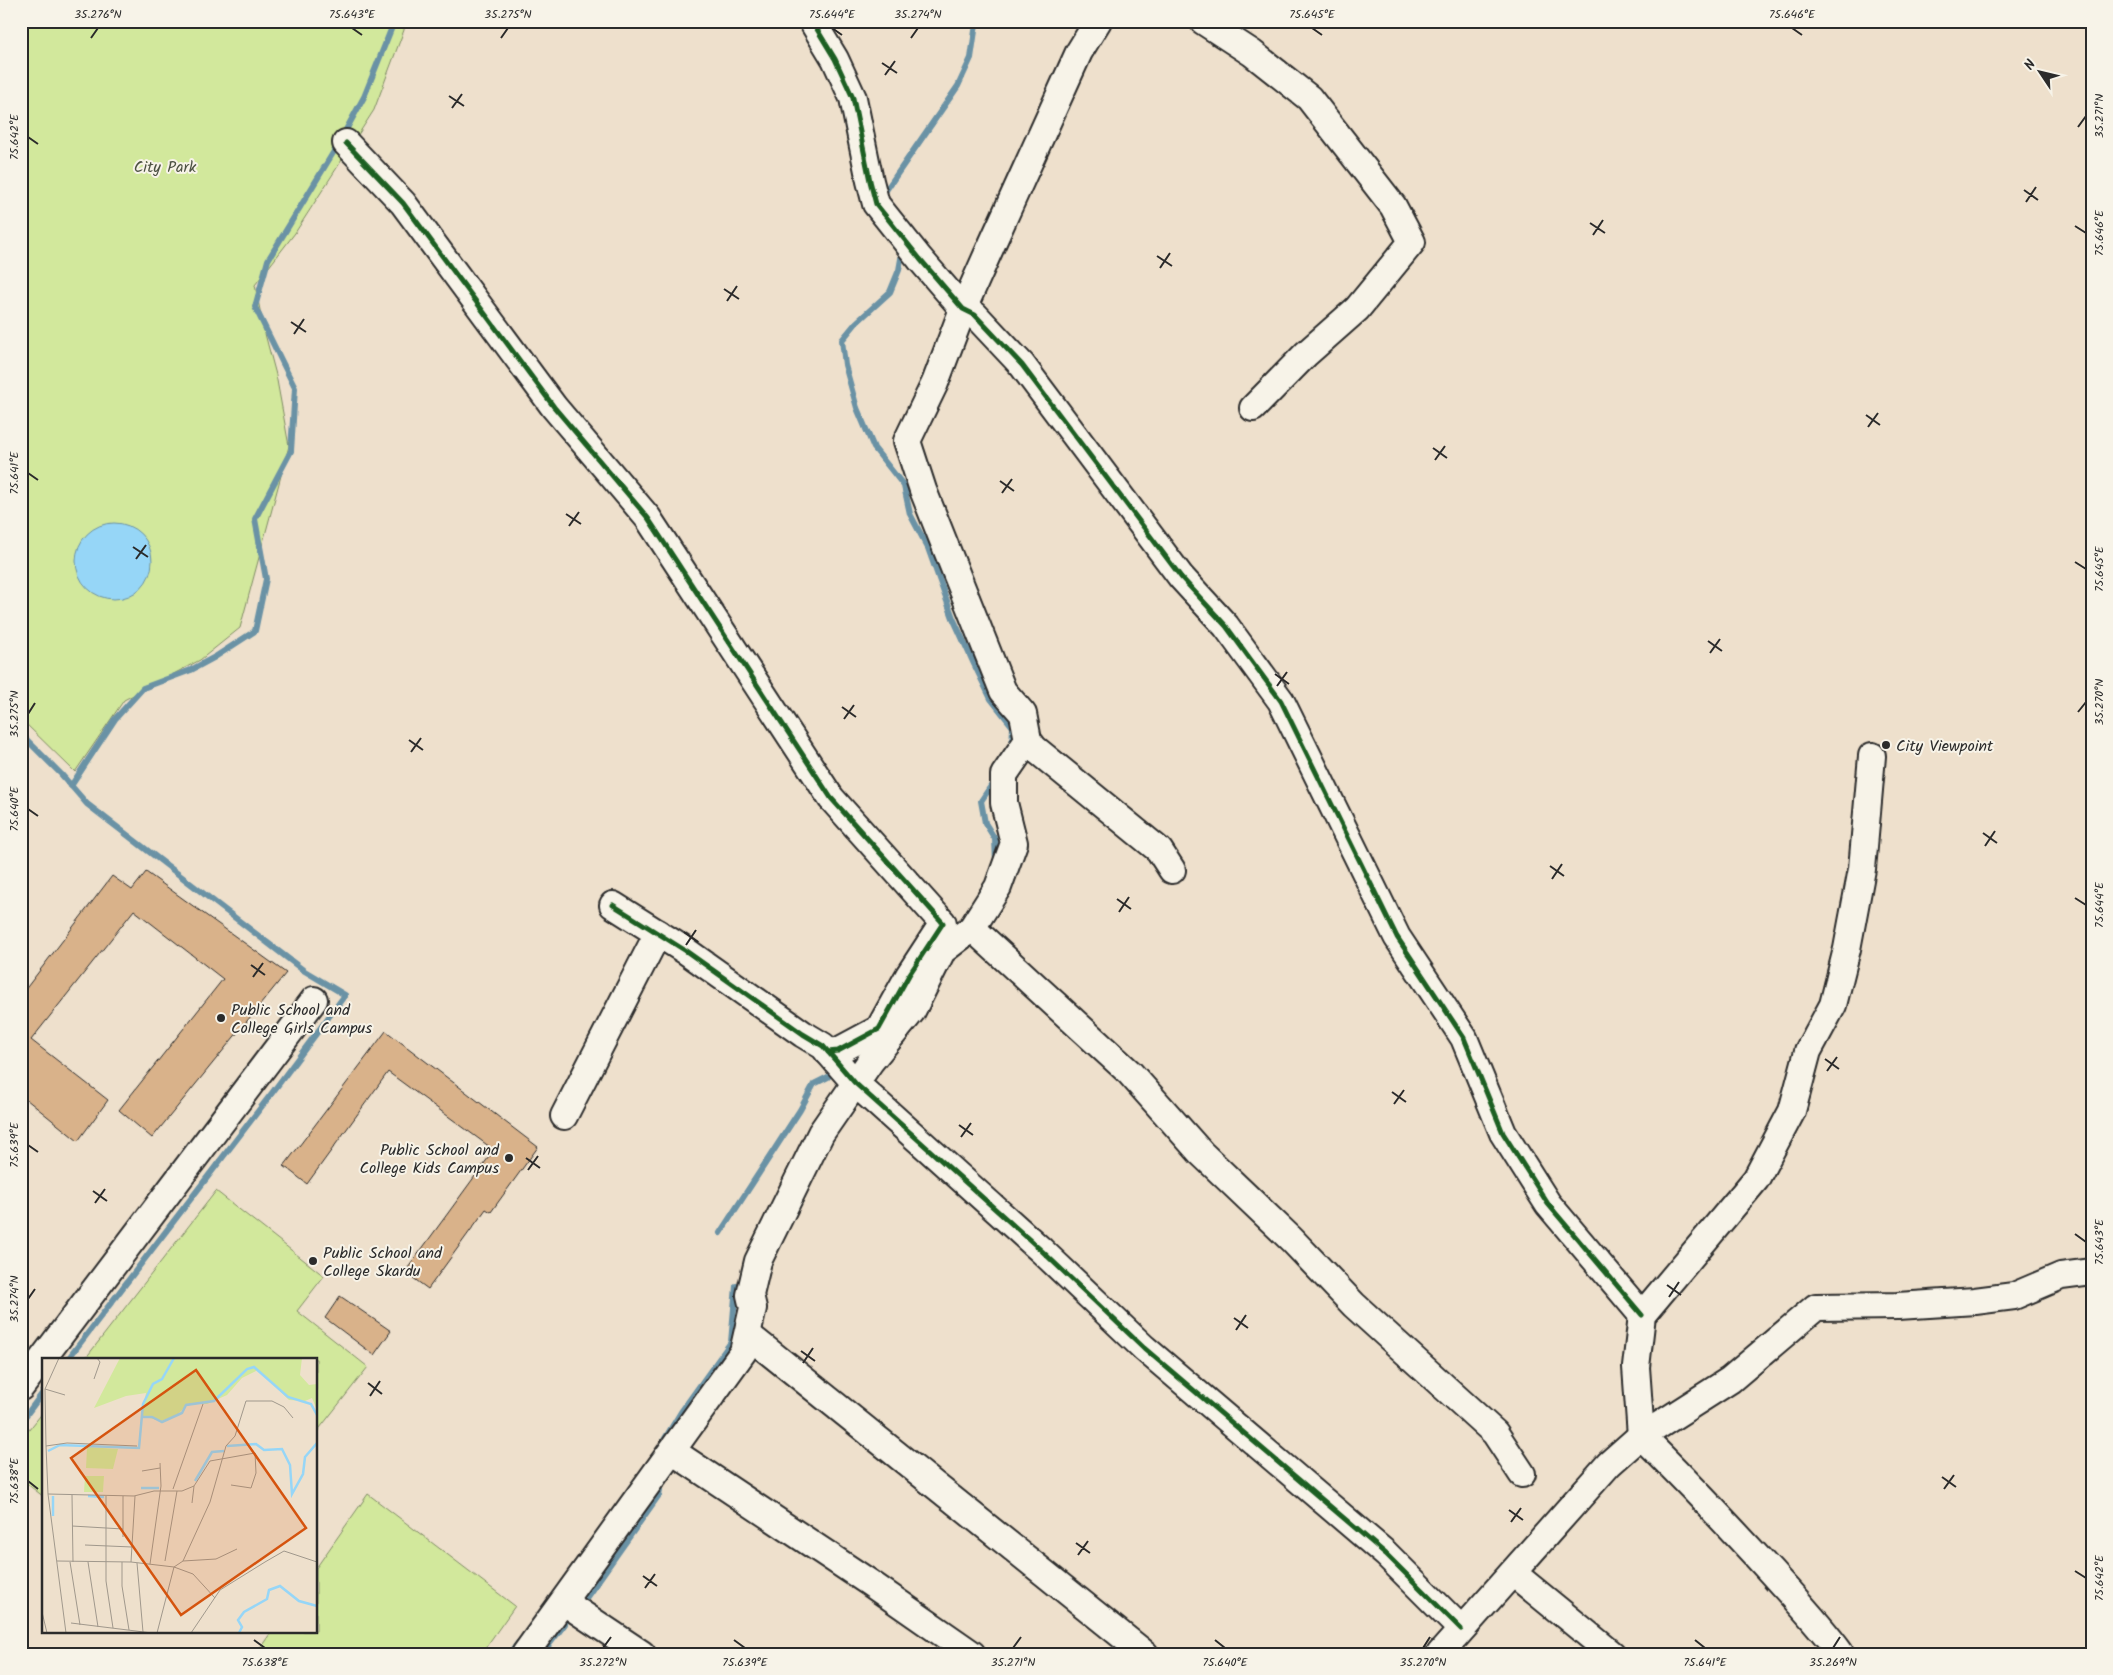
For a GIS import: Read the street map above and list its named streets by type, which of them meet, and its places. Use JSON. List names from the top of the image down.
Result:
{
  "parks": ["City Park"],
  "places": [
    "City Viewpoint",
    "Public School and College Girls Campus",
    "Public School and College Kids Campus",
    "Public School and College Skardu"
  ],
  "north": "top left",
  "coordinates": [
    "35.276°N",
    "75.643°E",
    "35.275°N",
    "75.644°E",
    "35.274°N",
    "75.645°E",
    "75.646°E",
    "35.271°N",
    "75.642°E",
    "75.641°E",
    "35.270°N",
    "75.640°E",
    "75.639°E",
    "75.638°E",
    "35.272°N",
    "35.269°N"
  ]
}
